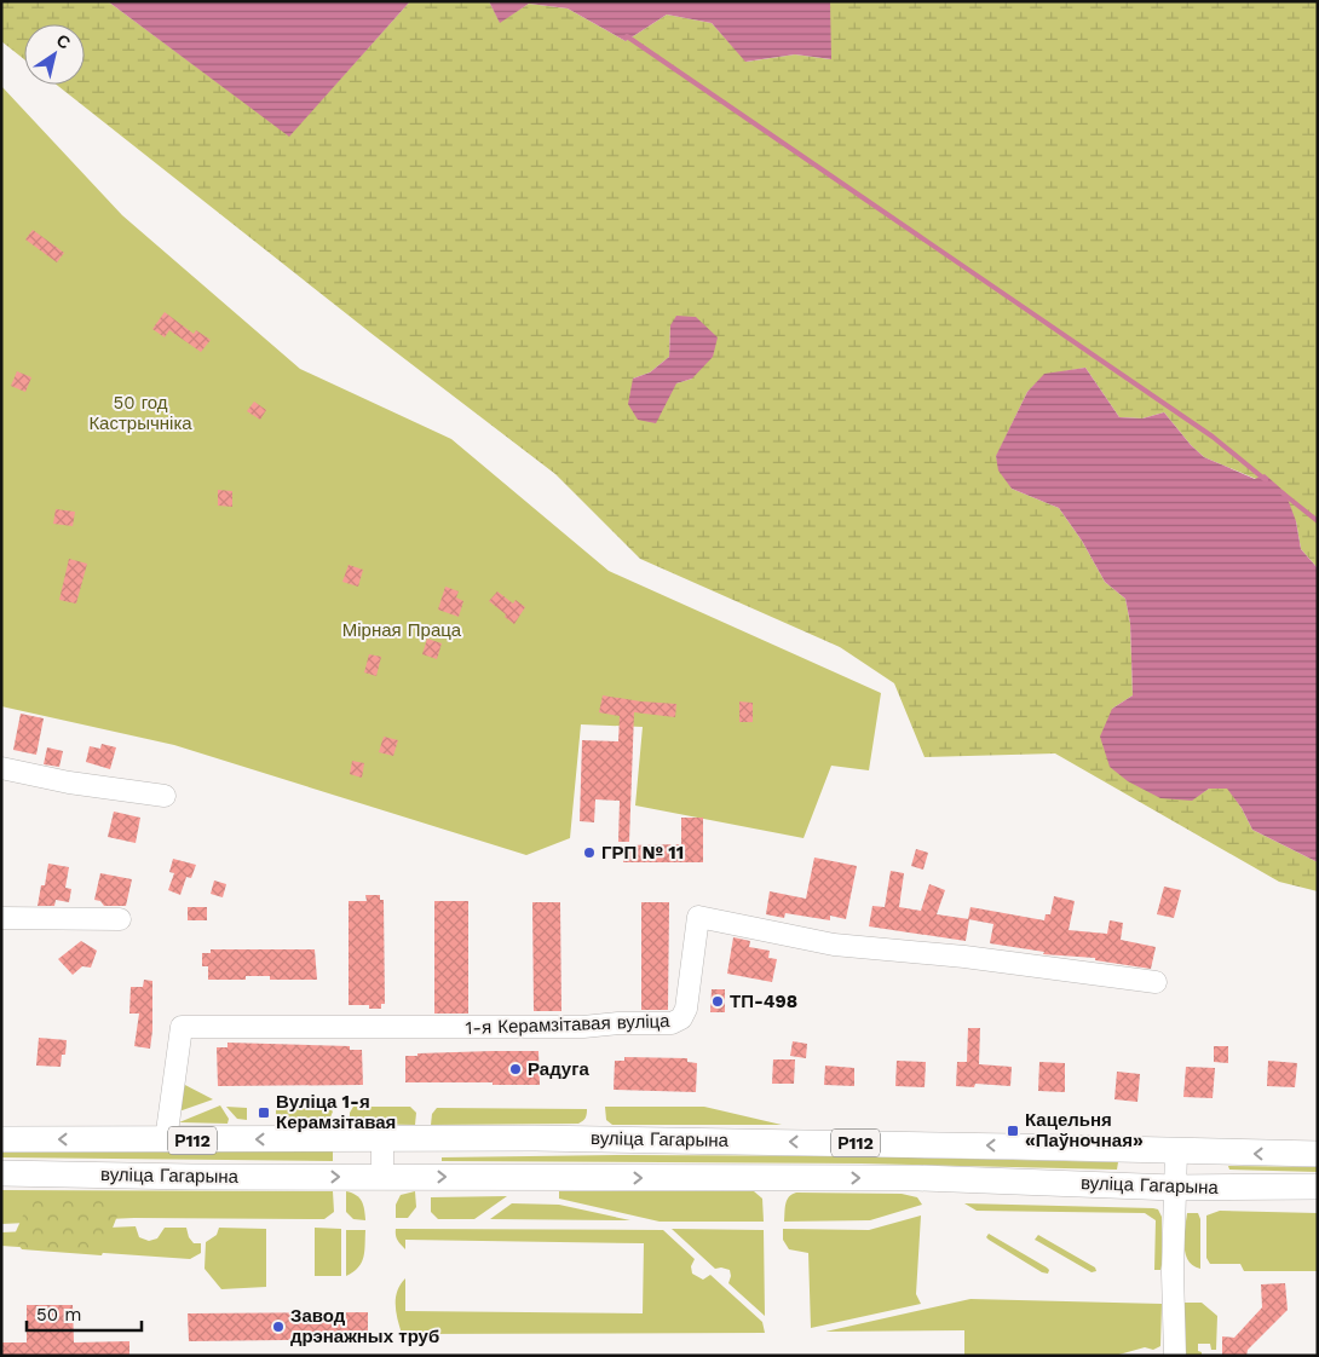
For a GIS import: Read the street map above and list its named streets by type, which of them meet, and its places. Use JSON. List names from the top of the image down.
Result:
{
  "streets": {
    "main road": ["вуліца Гагарына", "Р112"],
    "street": ["1-я Керамзітавая вуліца"]
  },
  "crossings": [
    ["1-я Керамзітавая вуліца", "вуліца Гагарына"]
  ],
  "parks": ["50 год Кастрычніка", "Мірная Праца"],
  "places": {
    "other": [
      "ГРП № 11",
      "ТП-498",
      "Радуга",
      "Завод дрэнажных труб"
    ],
    "transit": ["Вуліца 1-я Керамзітавая", "Кацельня «Паўночная»"]
  },
  "scale_bar": "50 m",
  "north": "top right"
}
